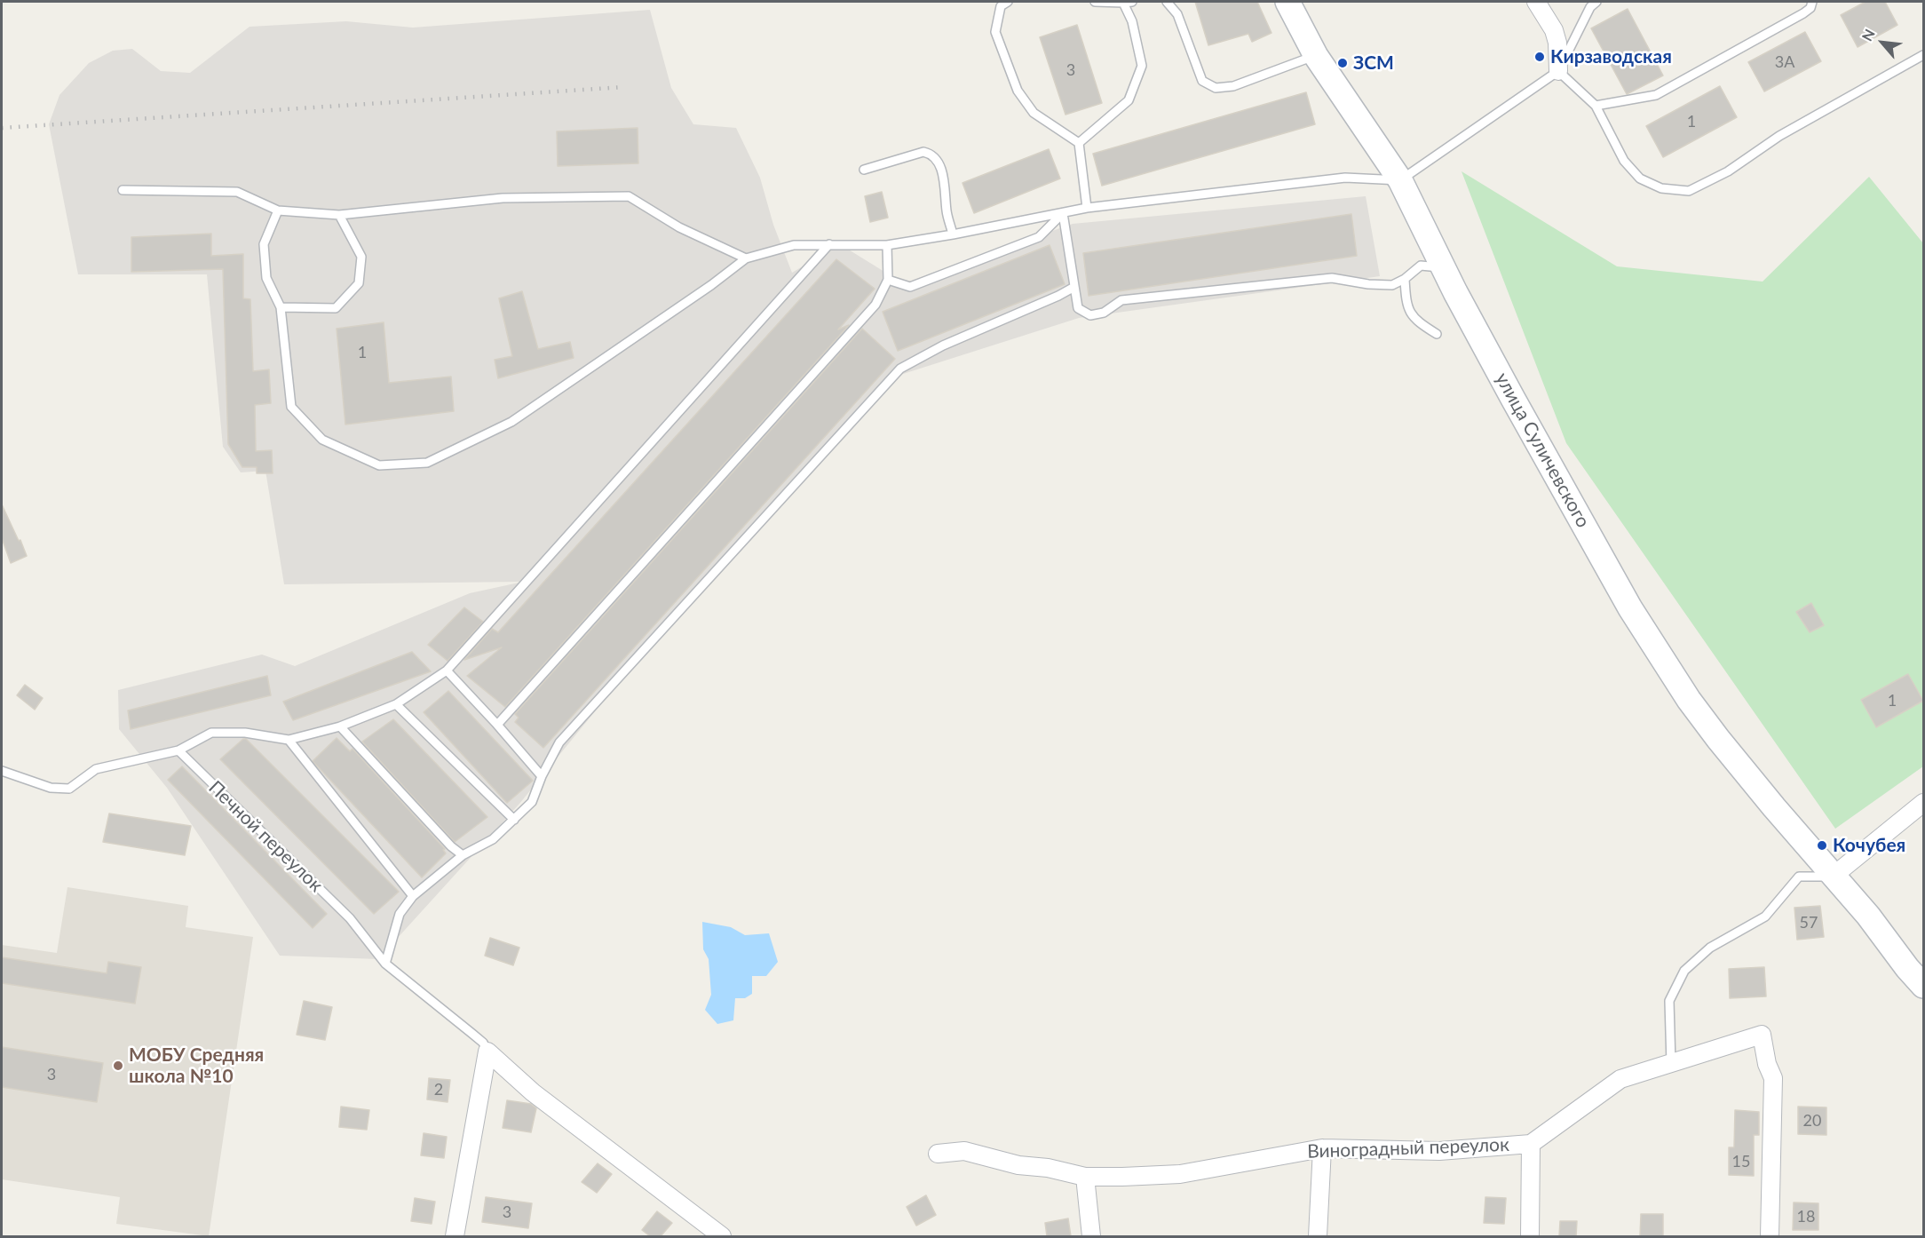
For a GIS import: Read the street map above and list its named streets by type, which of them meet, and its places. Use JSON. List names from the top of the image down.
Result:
{
  "streets": {
    "street": ["улица Суличевского", "Виноградный переулок"],
    "lane": ["Печной переулок"]
  },
  "places": [
    "Кирзаводская",
    "ЗСМ",
    "Кочубея",
    "МОБУ Средняя школа №10"
  ],
  "house_numbers": [
    "3А",
    "3",
    "1",
    "1",
    "1",
    "57",
    "3",
    "2",
    "20",
    "15",
    "3",
    "18"
  ],
  "north": "top left"
}
